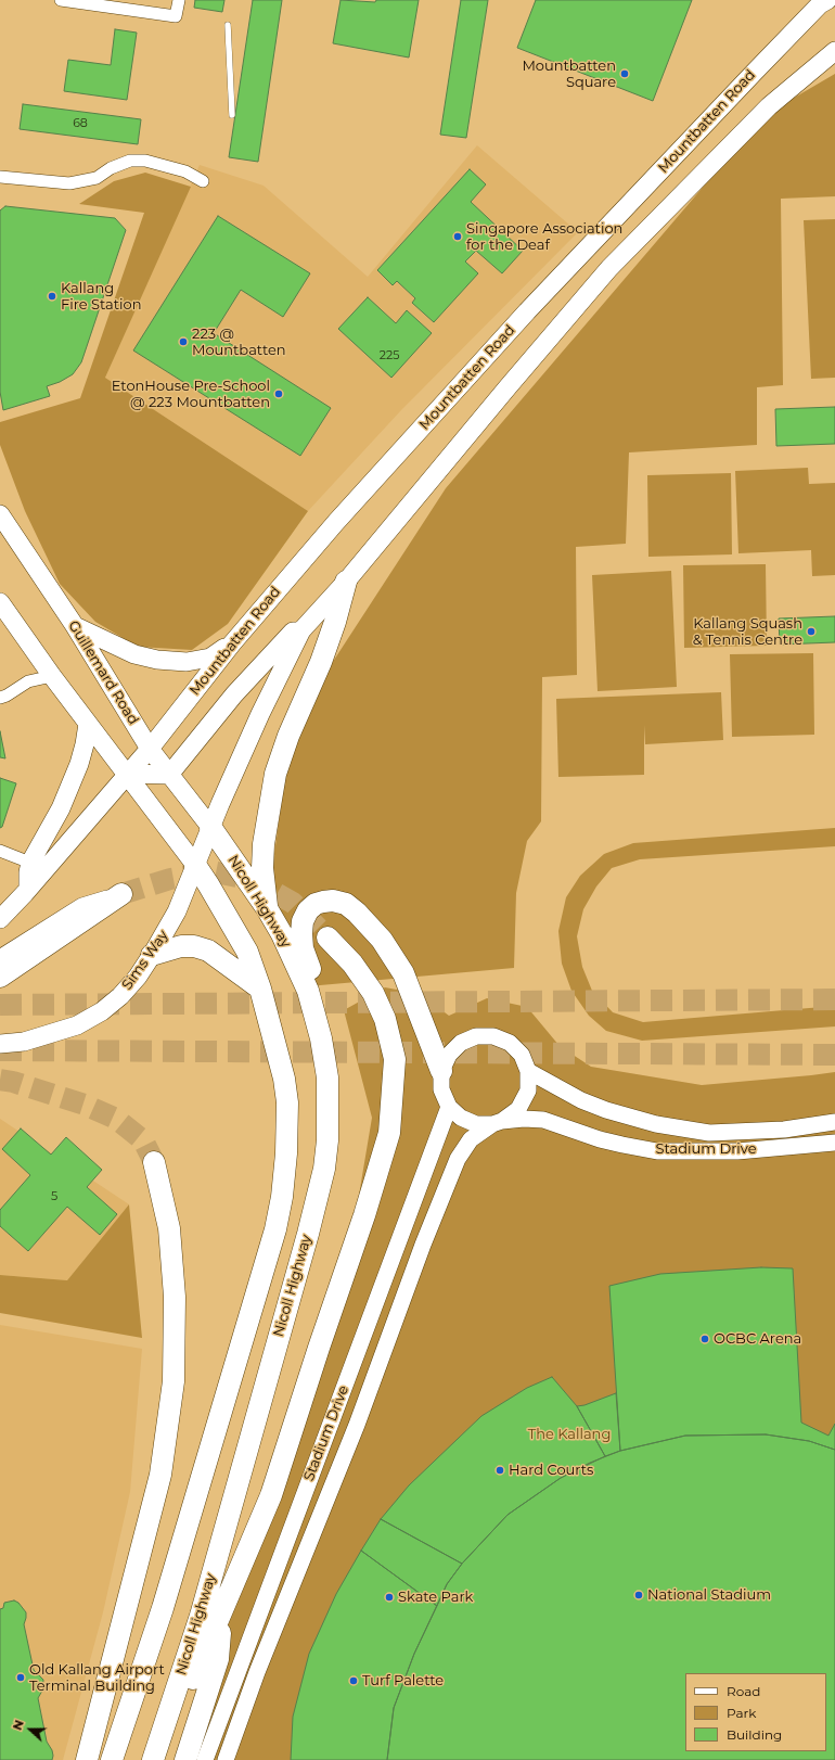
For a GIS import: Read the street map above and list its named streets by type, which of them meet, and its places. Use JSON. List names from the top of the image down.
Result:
{
  "streets": {
    "highway": ["Nicoll Highway"],
    "main road": ["Mountbatten Road", "Guillemard Road", "Sims Way"],
    "street": ["Stadium Drive"]
  },
  "crossings": [
    ["Mountbatten Road", "Guillemard Road"],
    ["Guillemard Road", "Nicoll Highway"],
    ["Guillemard Road", "Sims Way"],
    ["Nicoll Highway", "Sims Way"]
  ],
  "parks": ["The Kallang"],
  "places": [
    "Mountbatten Square",
    "Singapore Association for the Deaf",
    "Kallang Fire Station",
    "223 @ Mountbatten",
    "EtonHouse Pre-School @ 223 Mountbatten",
    "Kallang Squash & Tennis Centre",
    "OCBC Arena",
    "Hard Courts",
    "National Stadium",
    "Skate Park",
    "Old Kallang Airport Terminal Building",
    "Turf Palette"
  ],
  "house_numbers": ["68", "225", "5"],
  "legend": ["Road", "Park", "Building"],
  "north": "left"
}
